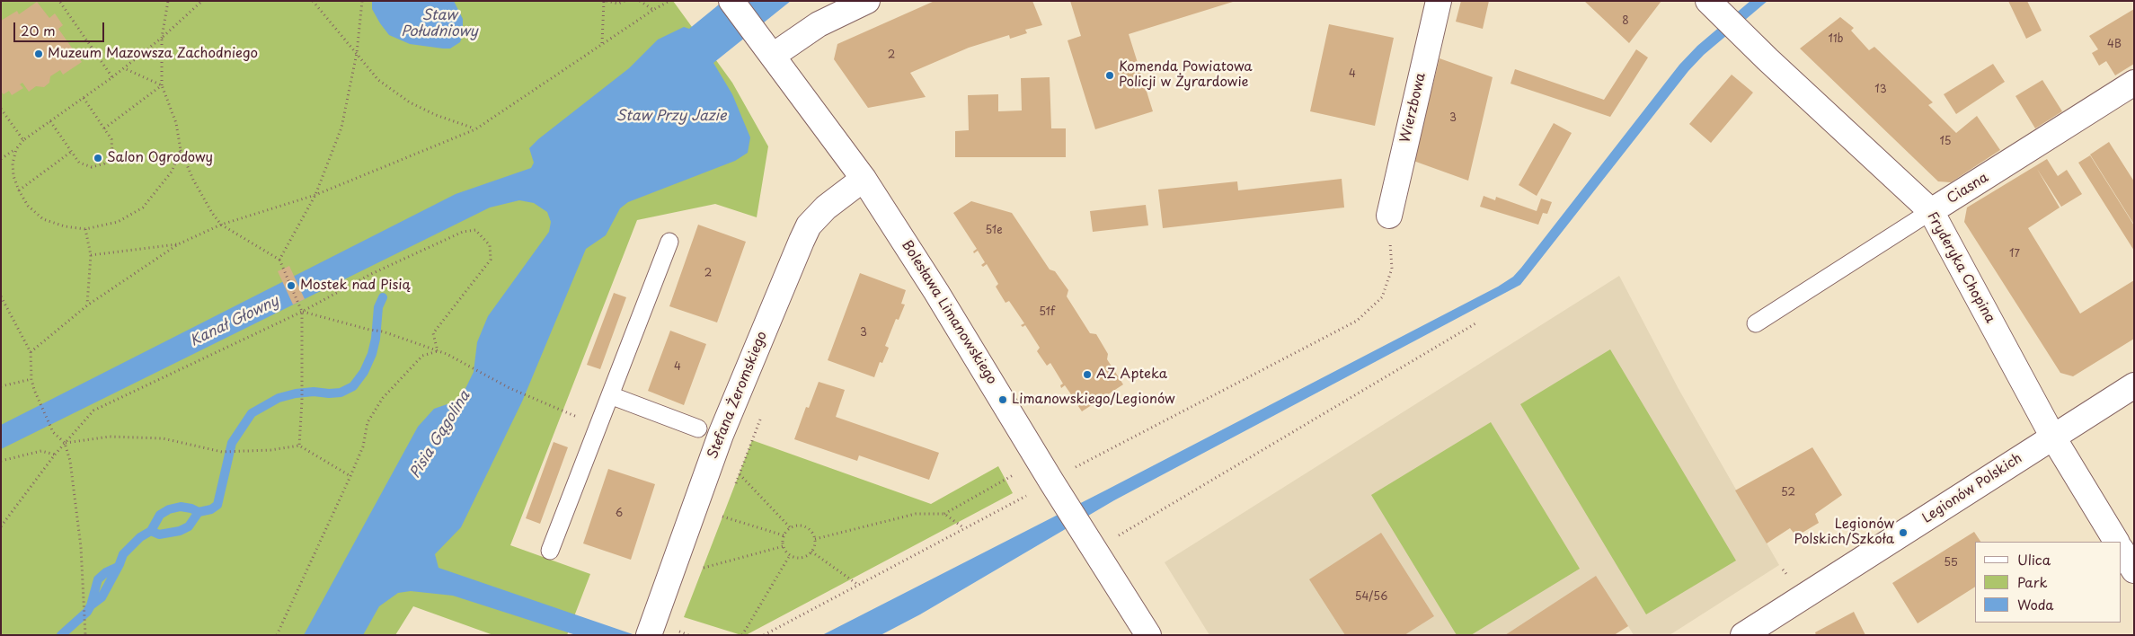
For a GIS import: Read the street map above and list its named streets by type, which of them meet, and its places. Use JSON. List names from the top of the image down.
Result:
{
  "streets": {
    "street": [
      "Wierzbowa",
      "Ciasna",
      "Fryderyka Chopina",
      "Bolesława Limanowskiego",
      "Stefana Żeromskiego",
      "Legionów Polskich"
    ]
  },
  "crossings": [
    ["Ciasna", "Fryderyka Chopina"],
    ["Fryderyka Chopina", "Legionów Polskich"],
    ["Bolesława Limanowskiego", "Stefana Żeromskiego"]
  ],
  "water": [
    "Staw Południowy",
    "Staw Przy Jazie",
    "Kanał Głowny",
    "Pisia Gągolina"
  ],
  "places": [
    "Muzeum Mazowsza Zachodniego",
    "Komenda Powiatowa Policji w Żyrardowie",
    "Salon Ogrodowy",
    "Mostek nad Pisią",
    "AZ Apteka",
    "Limanowskiego/Legionów",
    "Legionów Polskich/Szkoła"
  ],
  "house_numbers": [
    "8",
    "11b",
    "4B",
    "2",
    "4",
    "13",
    "3",
    "15",
    "51e",
    "17",
    "2",
    "51f",
    "3",
    "4",
    "52",
    "6",
    "55",
    "54/56"
  ],
  "legend": ["Ulica", "Park", "Woda"],
  "scale_bar": "20 m"
}
